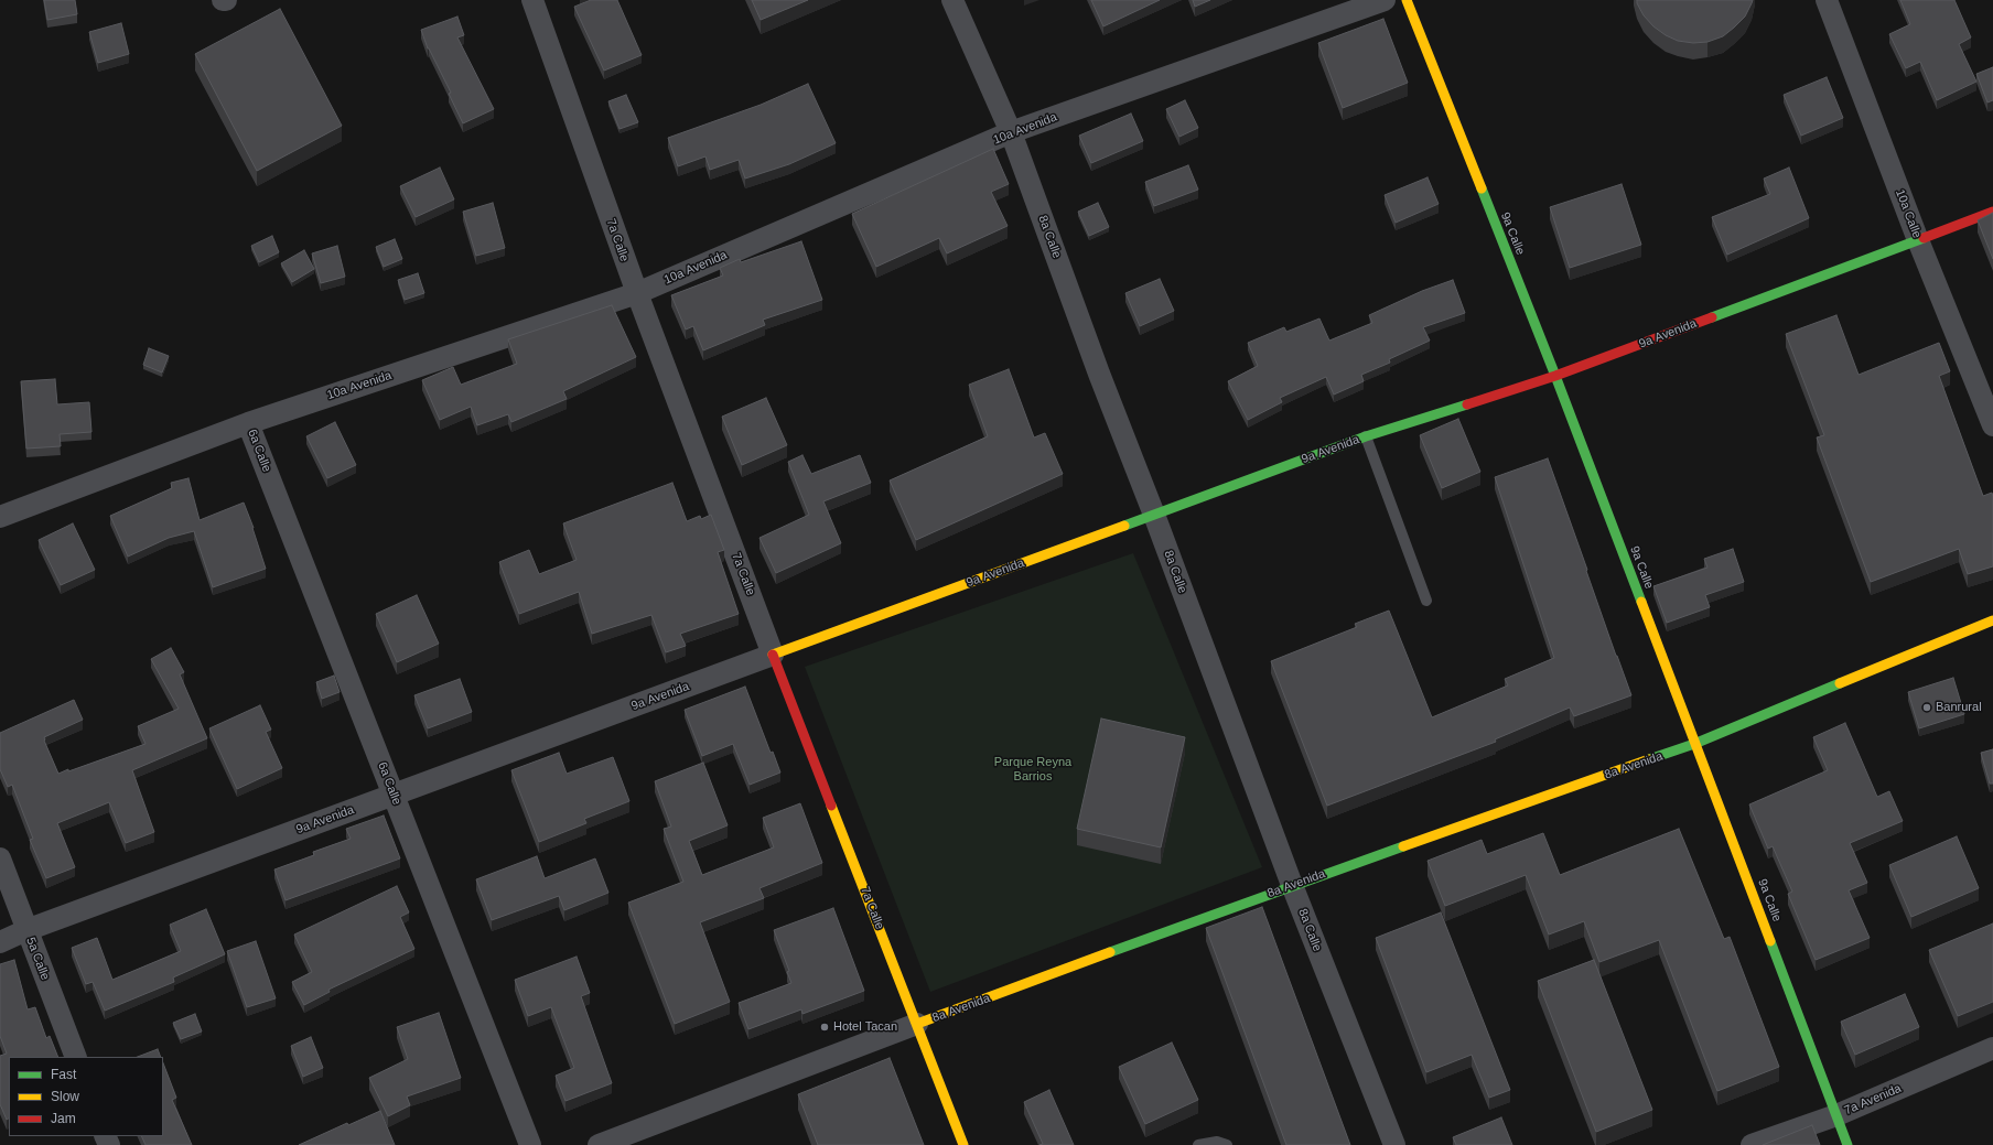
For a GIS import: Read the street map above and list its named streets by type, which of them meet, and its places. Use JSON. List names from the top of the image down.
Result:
{
  "streets": {
    "street": [
      "10a Avenida",
      "10a Calle",
      "9a Calle",
      "8a Calle",
      "7a Calle",
      "9a Avenida",
      "6a Calle",
      "8a Avenida",
      "5a Calle",
      "7a Avenida"
    ]
  },
  "crossings": [
    ["10a Avenida", "8a Calle"],
    ["10a Avenida", "7a Calle"],
    ["10a Avenida", "6a Calle"],
    ["10a Calle", "9a Avenida"],
    ["9a Calle", "9a Avenida"],
    ["9a Calle", "8a Avenida"],
    ["9a Calle", "7a Avenida"],
    ["8a Calle", "9a Avenida"],
    ["8a Calle", "8a Avenida"],
    ["7a Calle", "9a Avenida"],
    ["7a Calle", "8a Avenida"],
    ["9a Avenida", "6a Calle"],
    ["9a Avenida", "5a Calle"]
  ],
  "parks": ["Parque Reyna Barrios"],
  "places": ["Banrural", "Hotel Tacan"],
  "legend": ["Fast", "Slow", "Jam"]
}
